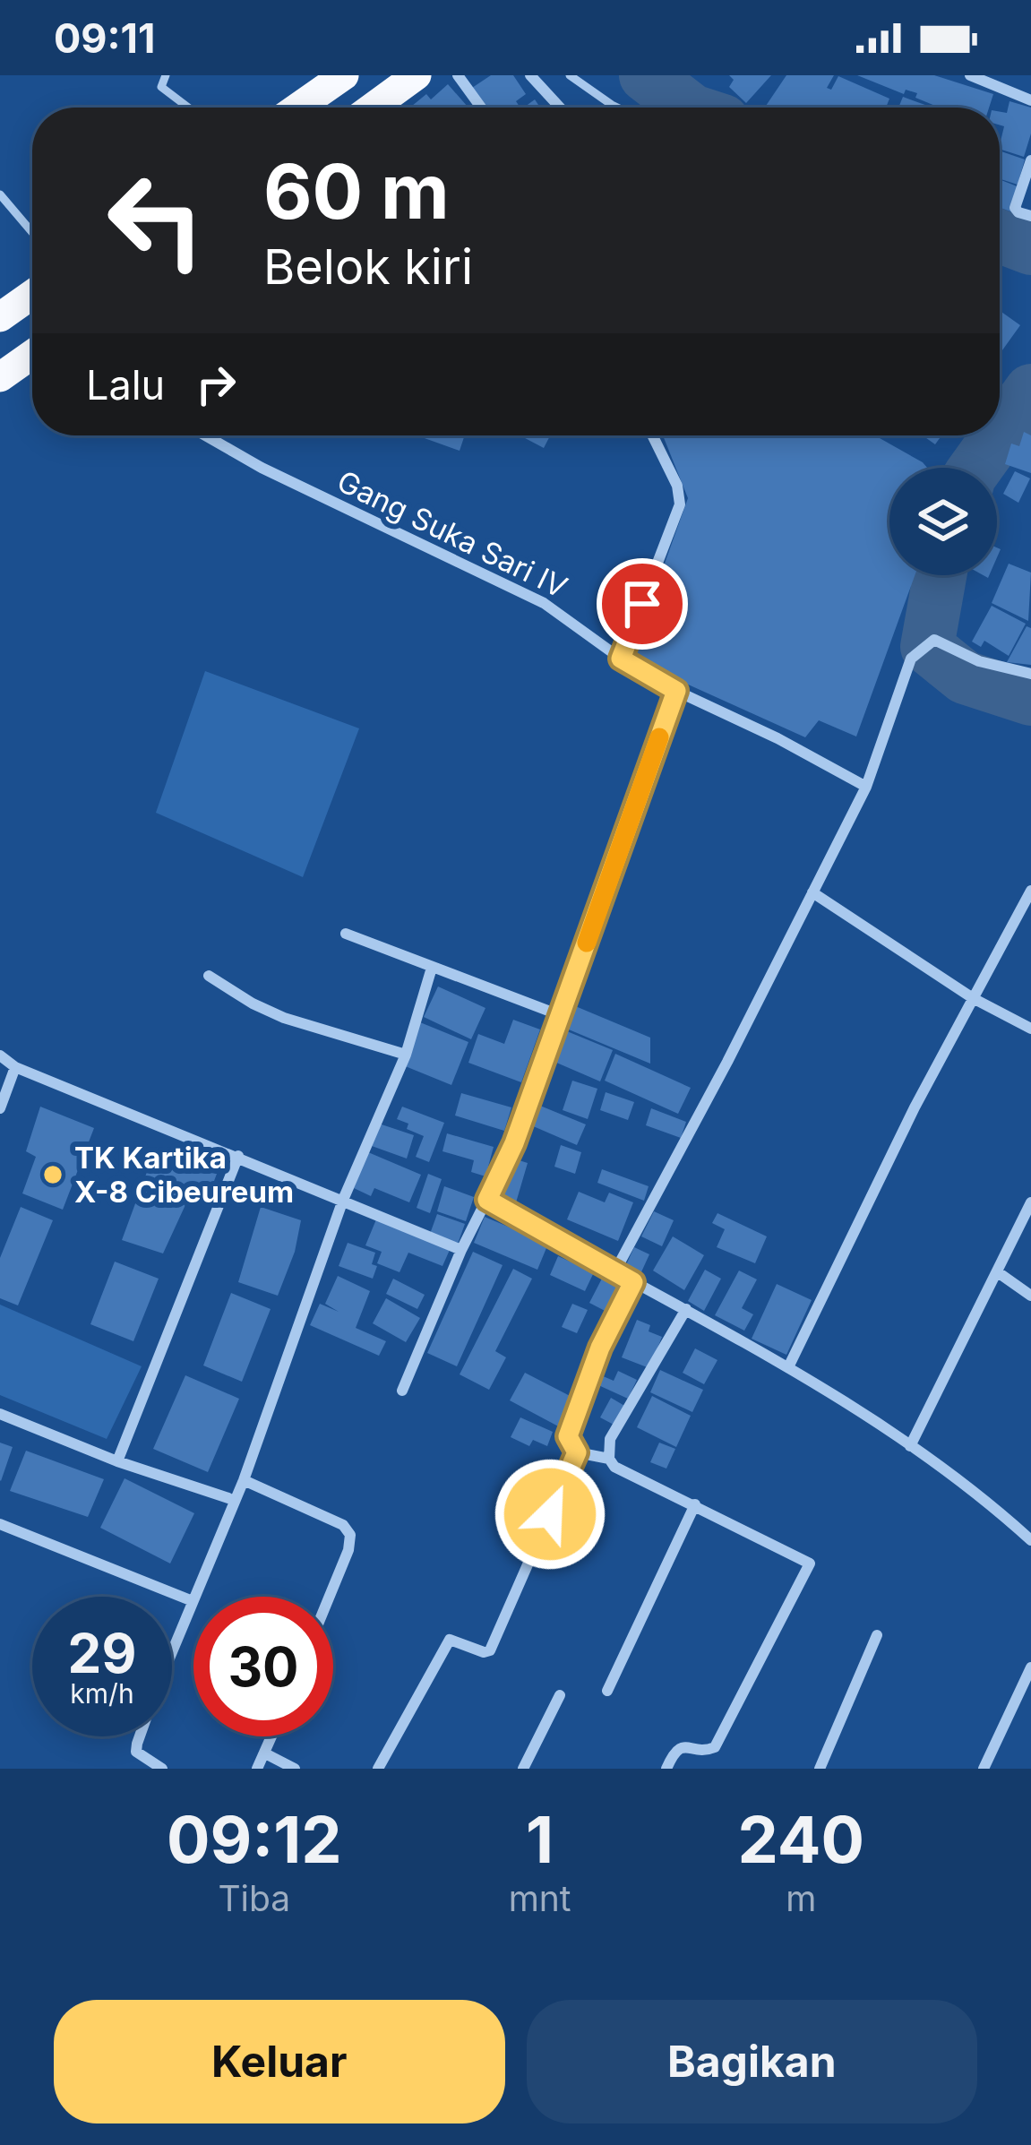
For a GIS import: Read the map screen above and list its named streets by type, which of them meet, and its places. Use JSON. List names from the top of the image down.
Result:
{
  "streets": {
    "street": ["Gang Suka Sari IV"]
  },
  "places": ["TK Kartika X-8 Cibeureum"],
  "page": {
    "status": "09:11",
    "turn": ["60 m", "Belok kiri"],
    "then": "Lalu",
    "speed": "29 km/h",
    "limit": "30",
    "eta": [
      "09:12",
      "Tiba",
      "1",
      "mnt",
      "240",
      "m"
    ],
    "buttons": ["Keluar", "Bagikan"]
  }
}
